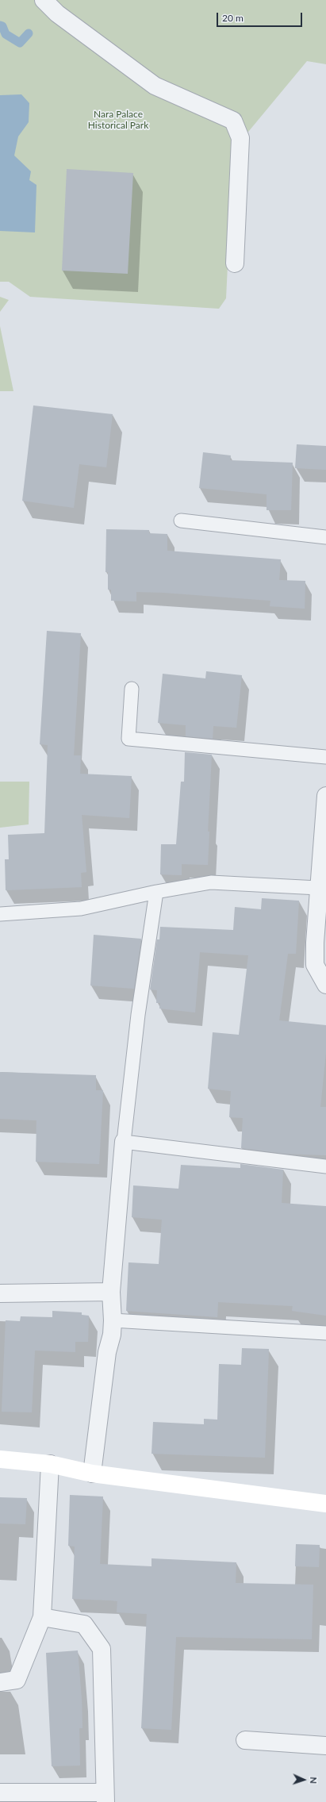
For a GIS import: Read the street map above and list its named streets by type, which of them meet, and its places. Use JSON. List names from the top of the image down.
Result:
{
  "parks": ["Nara Palace Historical Park"],
  "scale_bar": "20 m",
  "north": "right"
}
